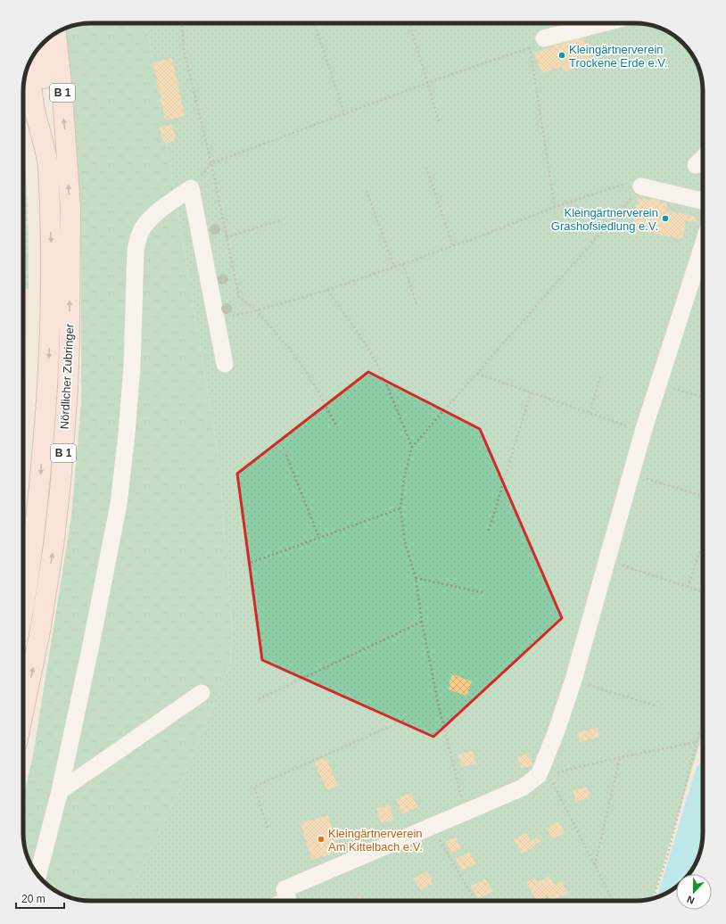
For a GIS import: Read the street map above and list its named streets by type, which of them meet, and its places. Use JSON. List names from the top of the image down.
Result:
{
  "streets": {
    "main road": ["B 1", "Nördlicher Zubringer"]
  },
  "crossings": [
    ["B 1", "Nördlicher Zubringer"]
  ],
  "places": ["Kleingärtnerverein Trockene Erde e.V.", "Kleingärtnerverein Grashofsiedlung e.V.", "Kleingärtnerverein Am Kittelbach e.V."],
  "scale_bar": "20 m",
  "north": "bottom"
}
